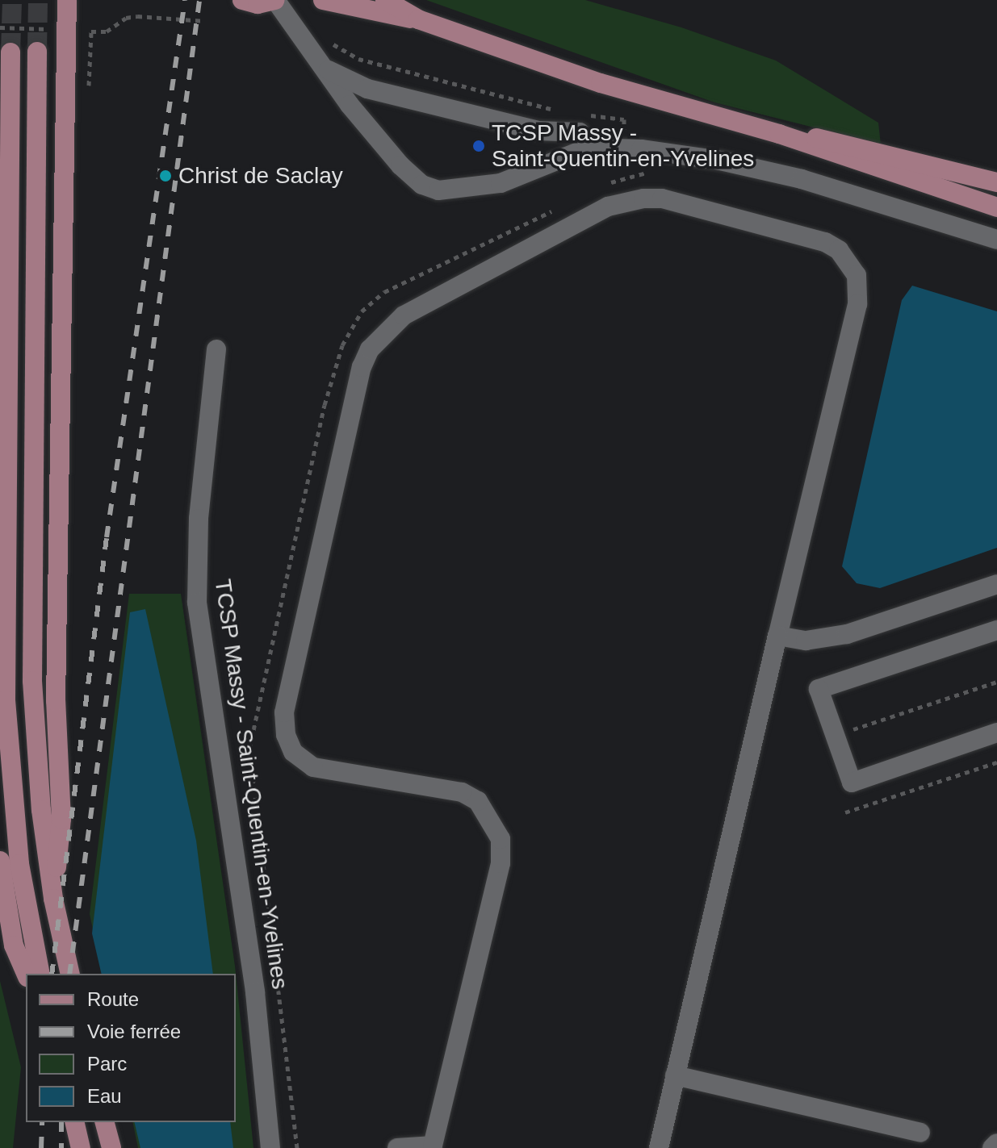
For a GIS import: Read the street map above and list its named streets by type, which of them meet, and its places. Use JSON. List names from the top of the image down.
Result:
{
  "streets": {
    "lane": ["TCSP Massy - Saint-Quentin-en-Yvelines"]
  },
  "places": ["TCSP Massy - Saint-Quentin-en-Yvelines", "Christ de Saclay"],
  "legend": [
    "Route",
    "Voie ferrée",
    "Parc",
    "Eau"
  ]
}
